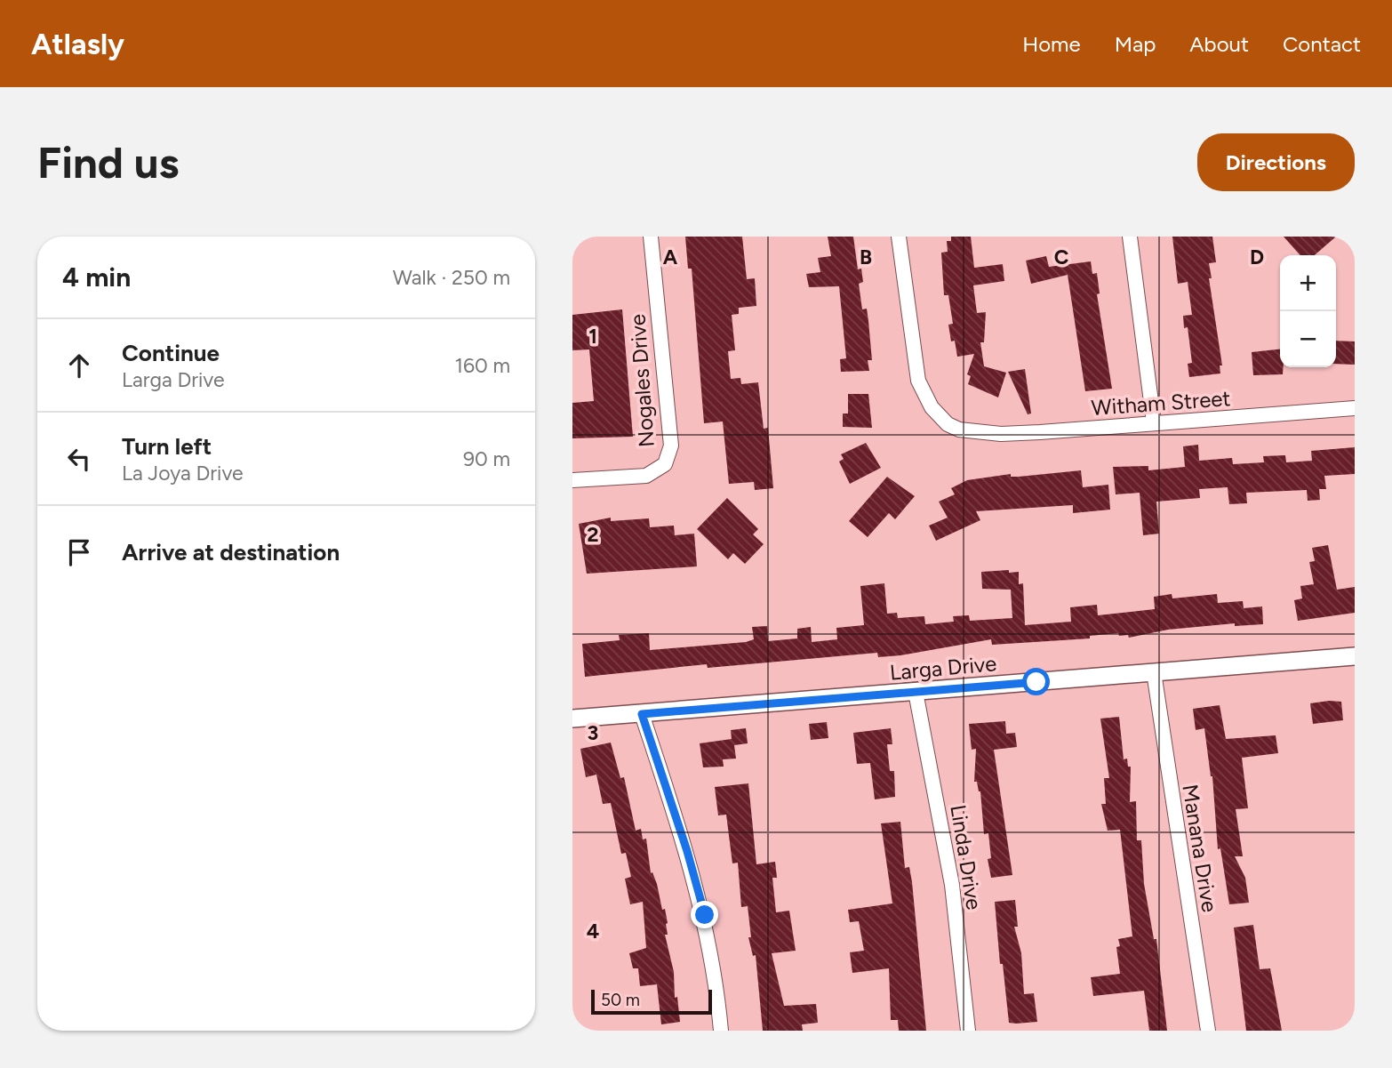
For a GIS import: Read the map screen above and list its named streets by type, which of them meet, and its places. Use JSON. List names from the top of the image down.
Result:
{
  "streets": {
    "street": [
      "Nogales Drive",
      "Witham Street",
      "Larga Drive",
      "Manana Drive",
      "Linda Drive"
    ]
  },
  "crossings": [
    ["Larga Drive", "Manana Drive"],
    ["Larga Drive", "Linda Drive"]
  ],
  "scale_bar": "50 m",
  "page": {
    "header": "Atlasly",
    "nav": [
      "Home",
      "Map",
      "About",
      "Contact"
    ],
    "buttons": "Directions",
    "title": "Find us",
    "heading": ["4 min", "Walk · 250 m"],
    "map_buttons": ["+", "−"],
    "list": [
      ["Continue", "Larga Drive", "160 m"],
      ["Turn left", "La Joya Drive", "90 m"],
      "Arrive at destination"
    ],
    "scale": "50 m"
  },
  "grid": {
    "columns": [
      "A",
      "B",
      "C",
      "D"
    ],
    "rows": [
      "1",
      "2",
      "3",
      "4"
    ]
  }
}
